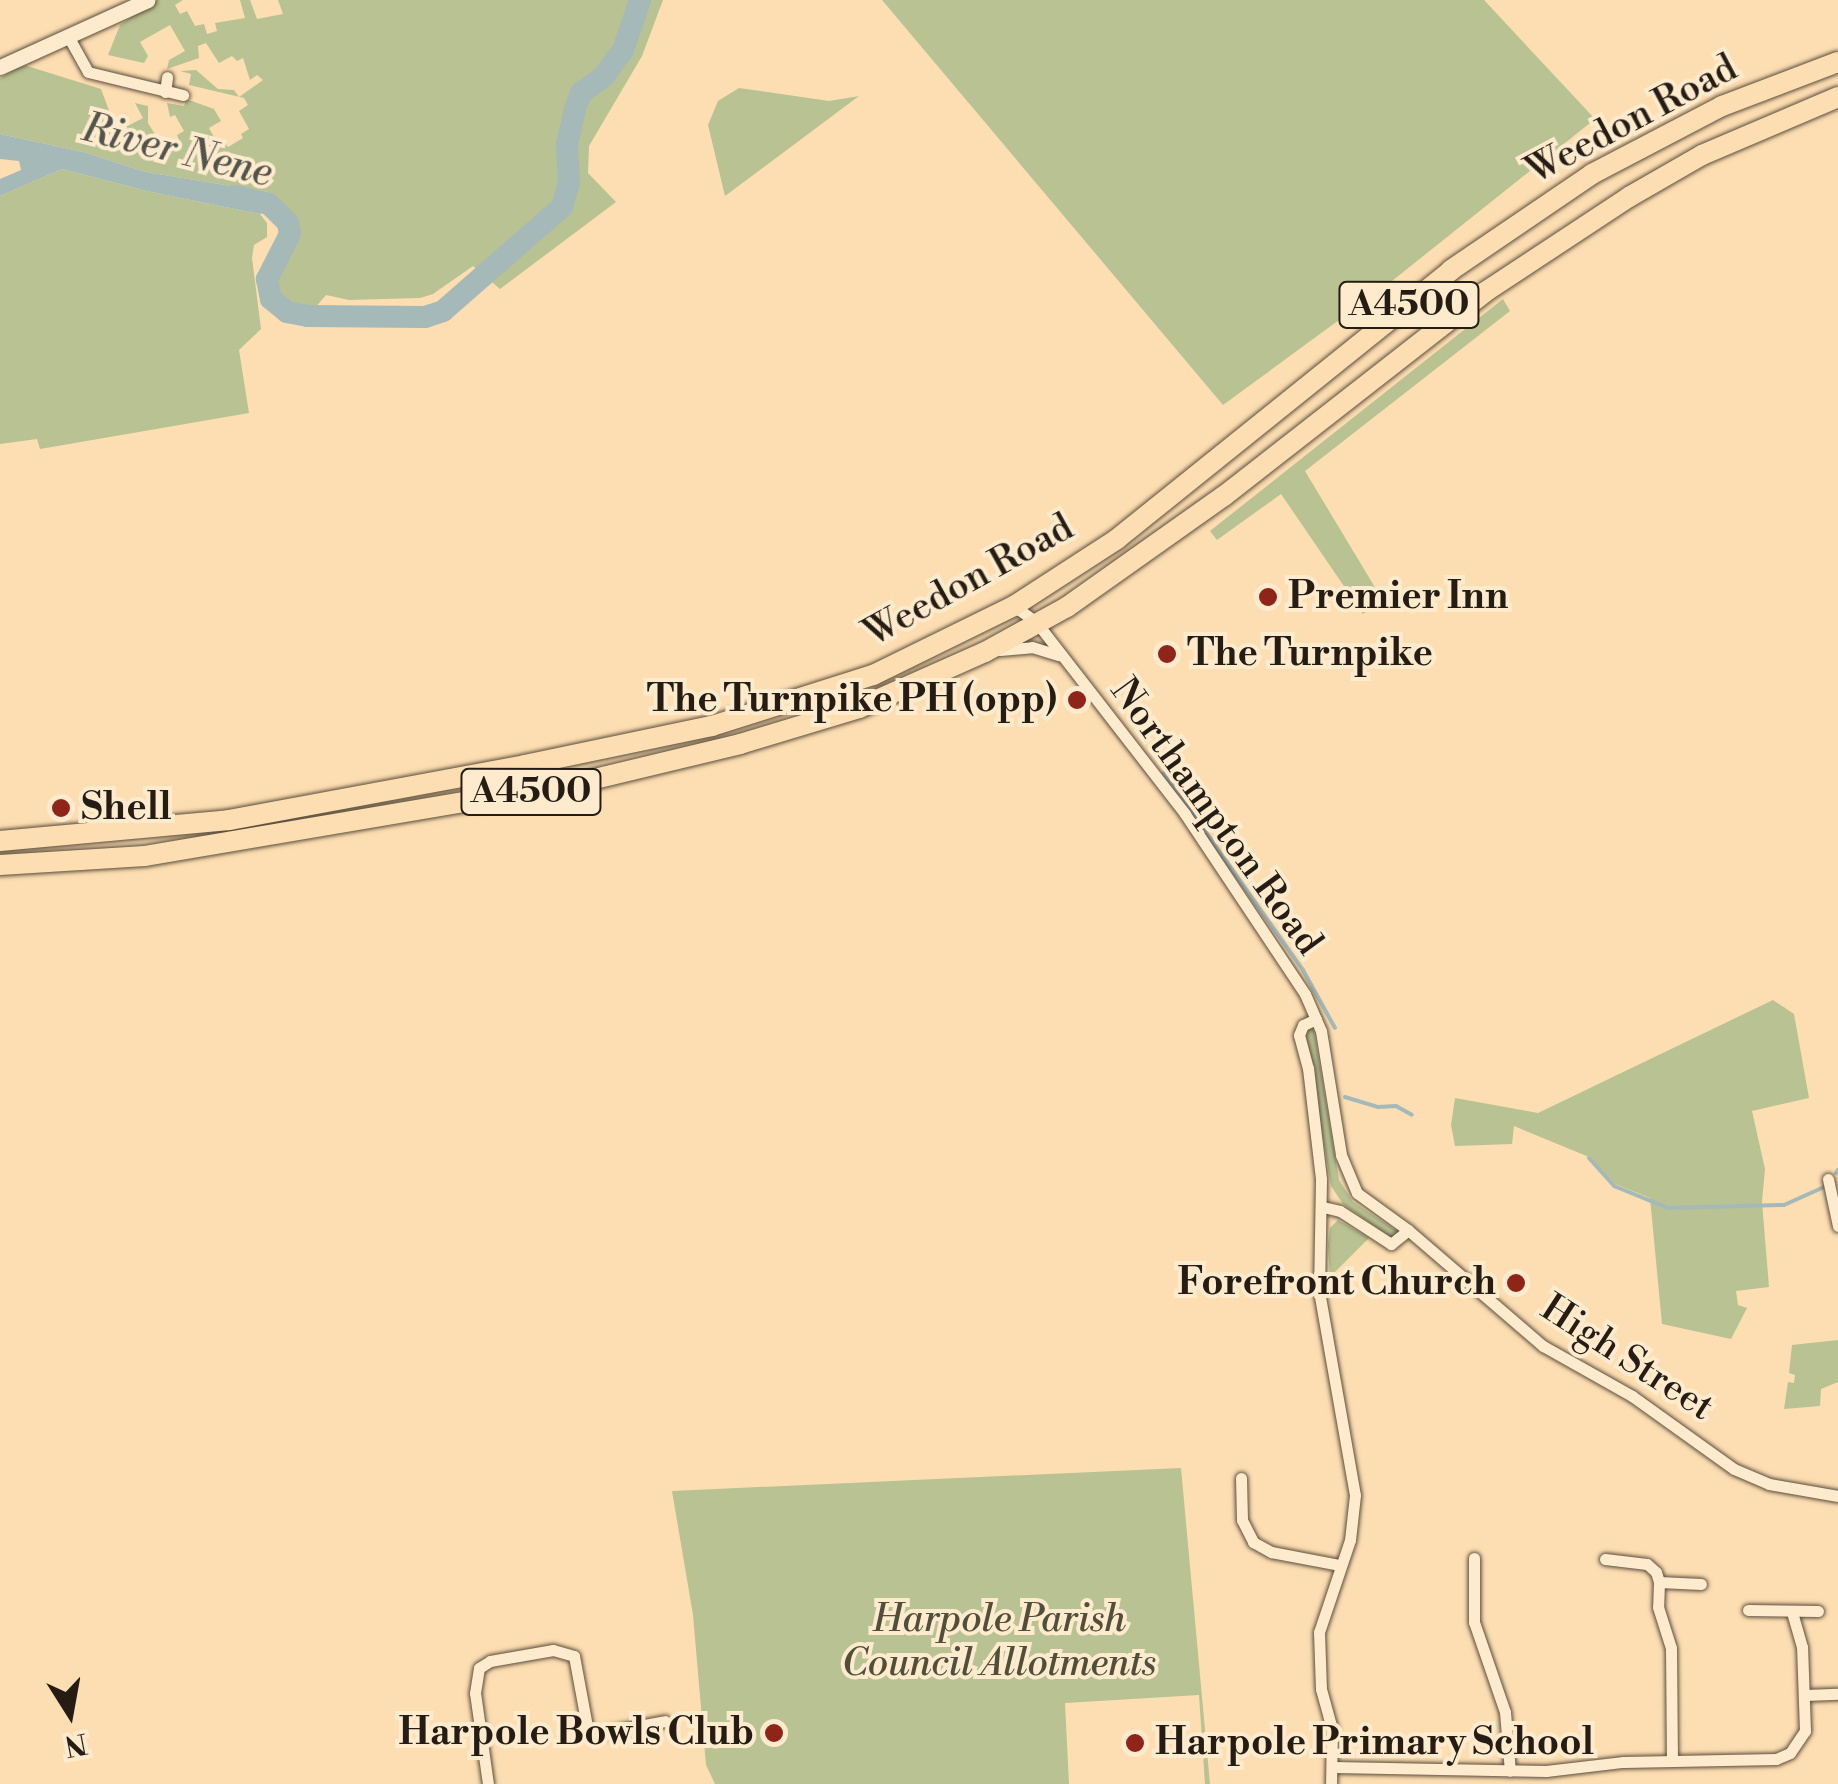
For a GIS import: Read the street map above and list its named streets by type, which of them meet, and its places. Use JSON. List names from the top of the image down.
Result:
{
  "streets": {
    "highway": ["Weedon Road", "A4500"],
    "street": ["Northampton Road", "High Street"]
  },
  "crossings": [
    ["Weedon Road", "Northampton Road"],
    ["Northampton Road", "High Street"]
  ],
  "water": ["River Nene"],
  "parks": ["Harpole Parish Council Allotments"],
  "places": [
    "Premier Inn",
    "The Turnpike",
    "The Turnpike PH (opp)",
    "Shell",
    "Forefront Church",
    "Harpole Bowls Club",
    "Harpole Primary School"
  ],
  "north": "bottom"
}
